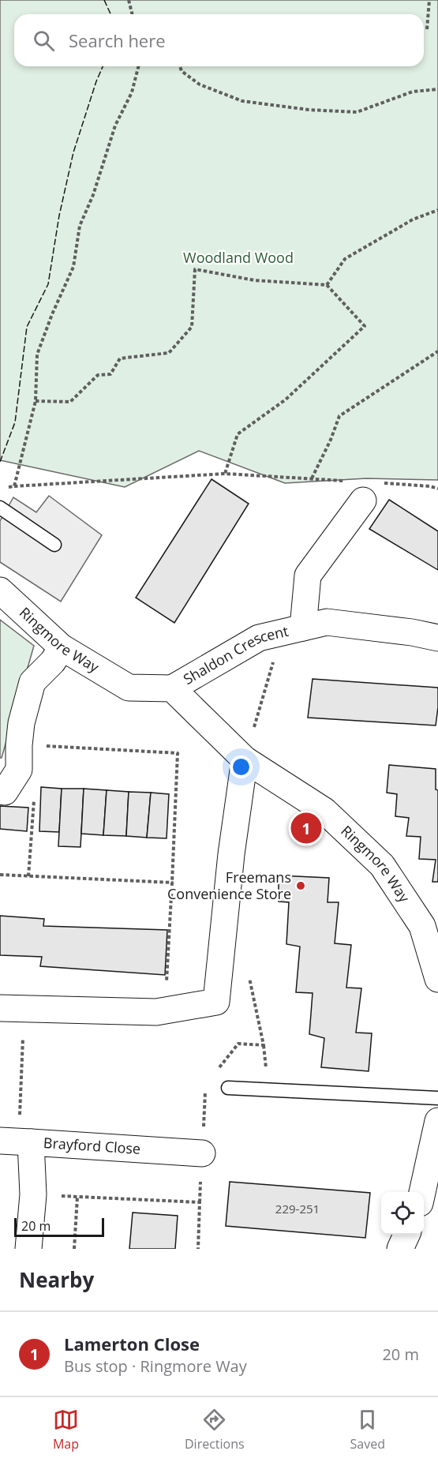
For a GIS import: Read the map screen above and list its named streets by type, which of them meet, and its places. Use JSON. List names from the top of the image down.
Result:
{
  "streets": {
    "street": ["Ringmore Way", "Shaldon Crescent", "Brayford Close"]
  },
  "crossings": [
    ["Ringmore Way", "Shaldon Crescent"]
  ],
  "parks": ["Woodland Wood"],
  "places": ["Freemans Convenience Store"],
  "house_numbers": ["229-251"],
  "scale_bar": "20 m",
  "page": {
    "search": "Search here",
    "pins": "1",
    "scale": "20 m",
    "heading": "Nearby",
    "list": [
      {
        "mark": "1",
        "name": "Lamerton Close",
        "note": "Bus stop · Ringmore Way",
        "value": "20 m"
      }
    ],
    "nav": ["Map", "Directions", "Saved"]
  }
}
